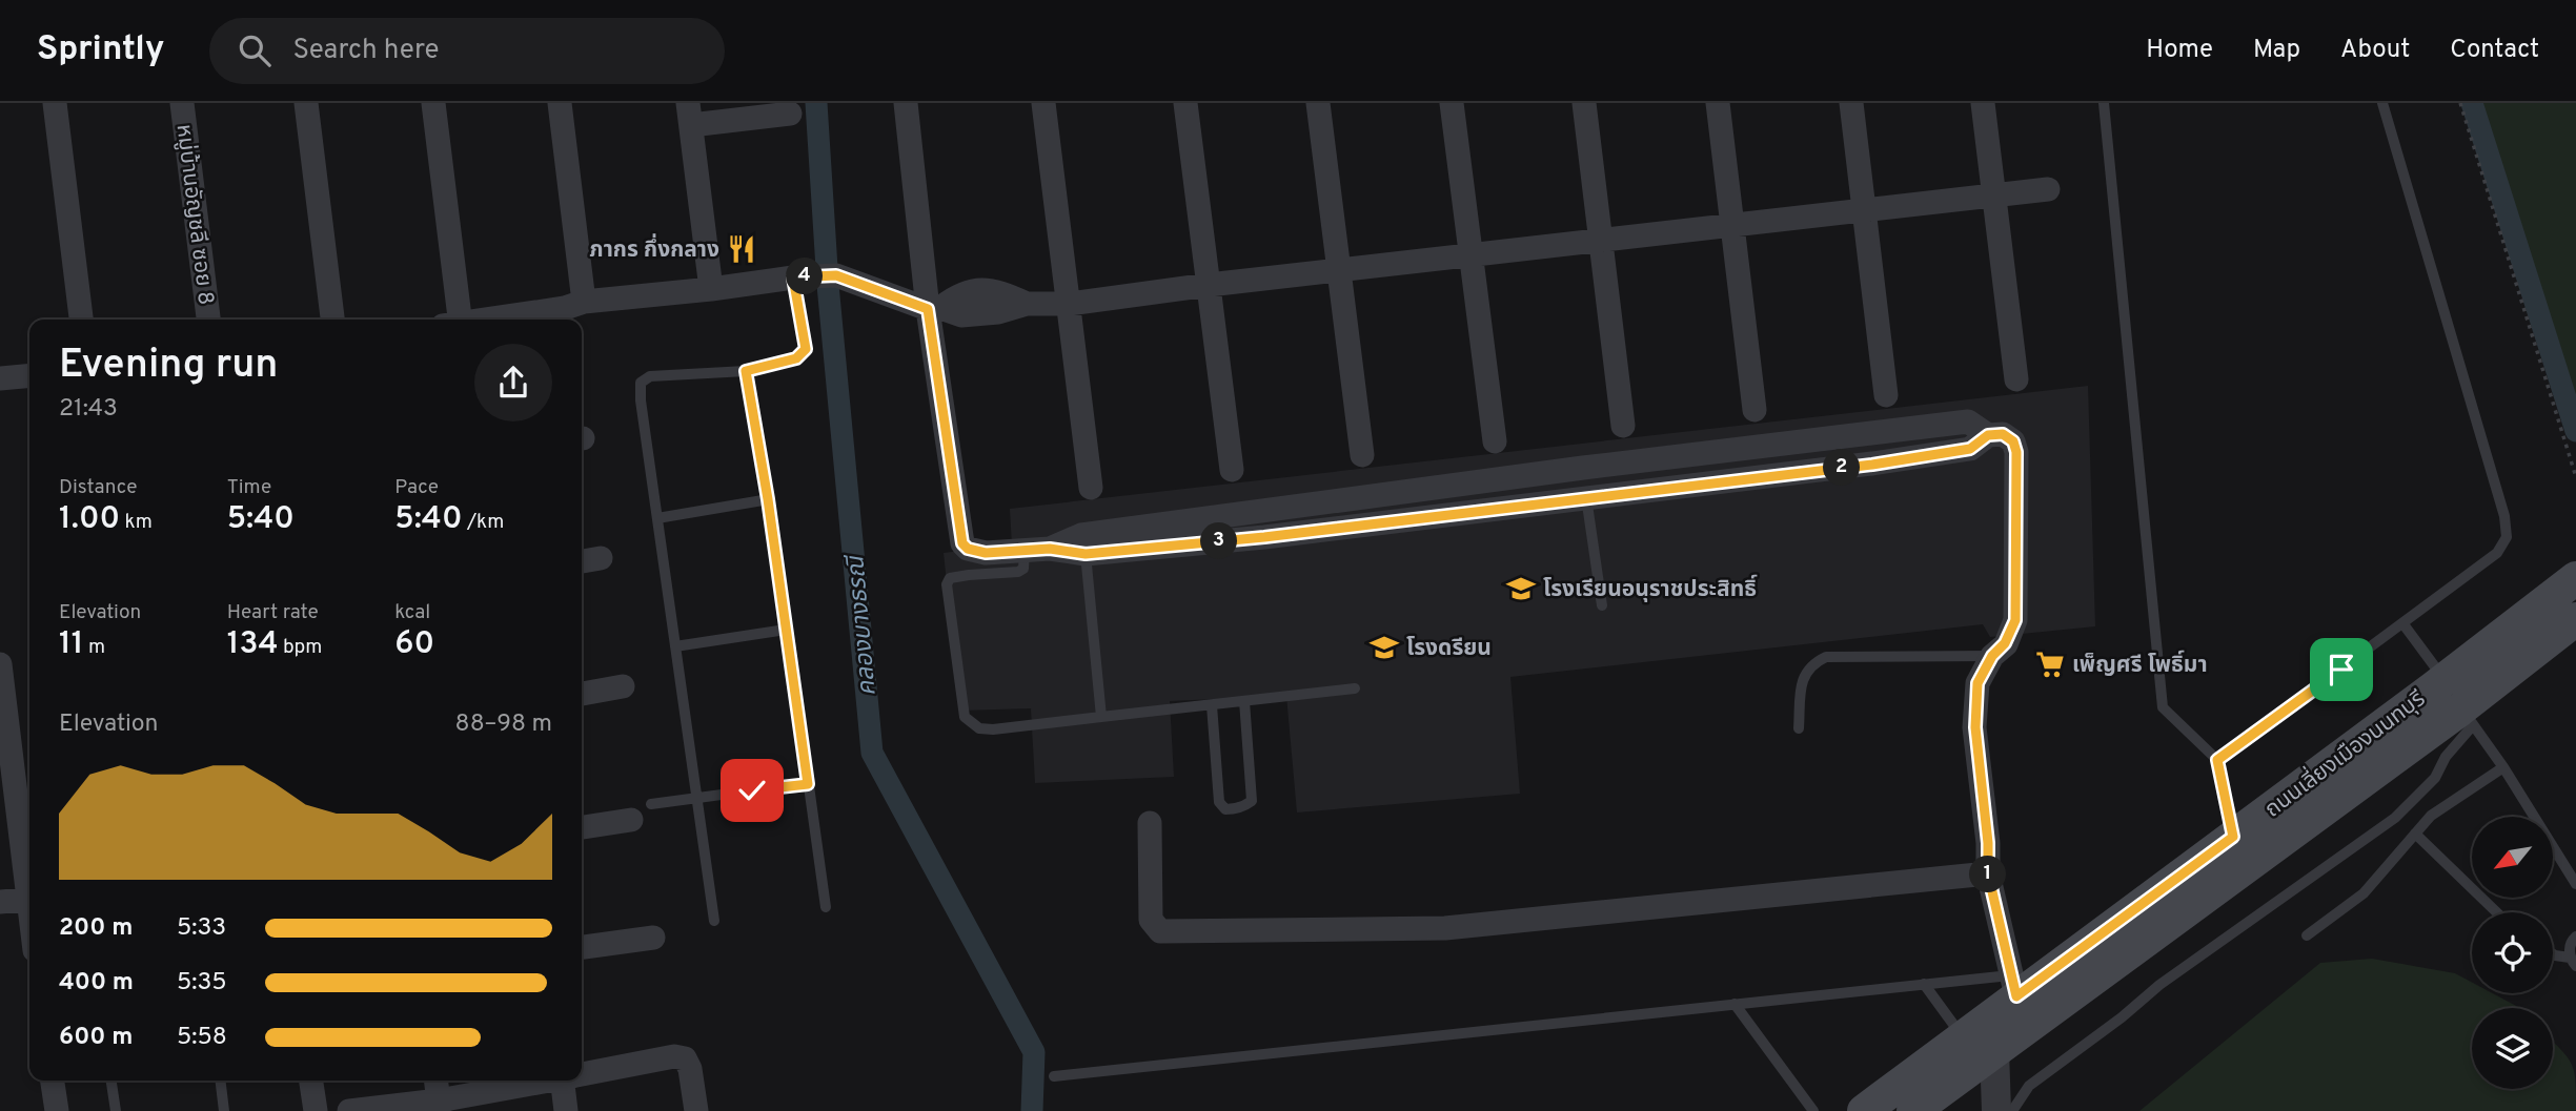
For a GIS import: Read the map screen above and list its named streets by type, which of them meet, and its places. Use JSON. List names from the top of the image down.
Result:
{
  "streets": {
    "main road": ["ถนนเลี่ยงเมืองนนทบุรี"],
    "street": ["หมู่บ้านอัญชลี ซอย 8"]
  },
  "water": ["คลองบางธรณี"],
  "places": {
    "restaurant": ["ภากร กึ่งกลาง"],
    "school or university": ["โรงเรียนอนุราชประสิทธิ์", "โรงดรียน"],
    "supermarket": ["เพ็ญศรี โพธิ์มา"]
  },
  "north": "bottom left",
  "page": {
    "header": "Sprintly",
    "search": "Search here",
    "nav": [
      "Home",
      "Map",
      "About",
      "Contact"
    ],
    "pins": [
      "4",
      "2",
      "3",
      "1"
    ],
    "heading": ["Evening run", "21:43"],
    "stats": [
      ["Distance", "1.00 km"],
      ["Time", "5:40"],
      ["Pace", "5:40 /km"],
      ["Elevation", "11 m"],
      ["Heart rate", "134 bpm"],
      ["kcal", "60"]
    ],
    "chart": ["Elevation", "88–98 m"],
    "list": [
      {
        "name": "200 m",
        "note": "5:33"
      },
      {
        "name": "400 m",
        "note": "5:35"
      },
      {
        "name": "600 m",
        "note": "5:58"
      }
    ]
  }
}
